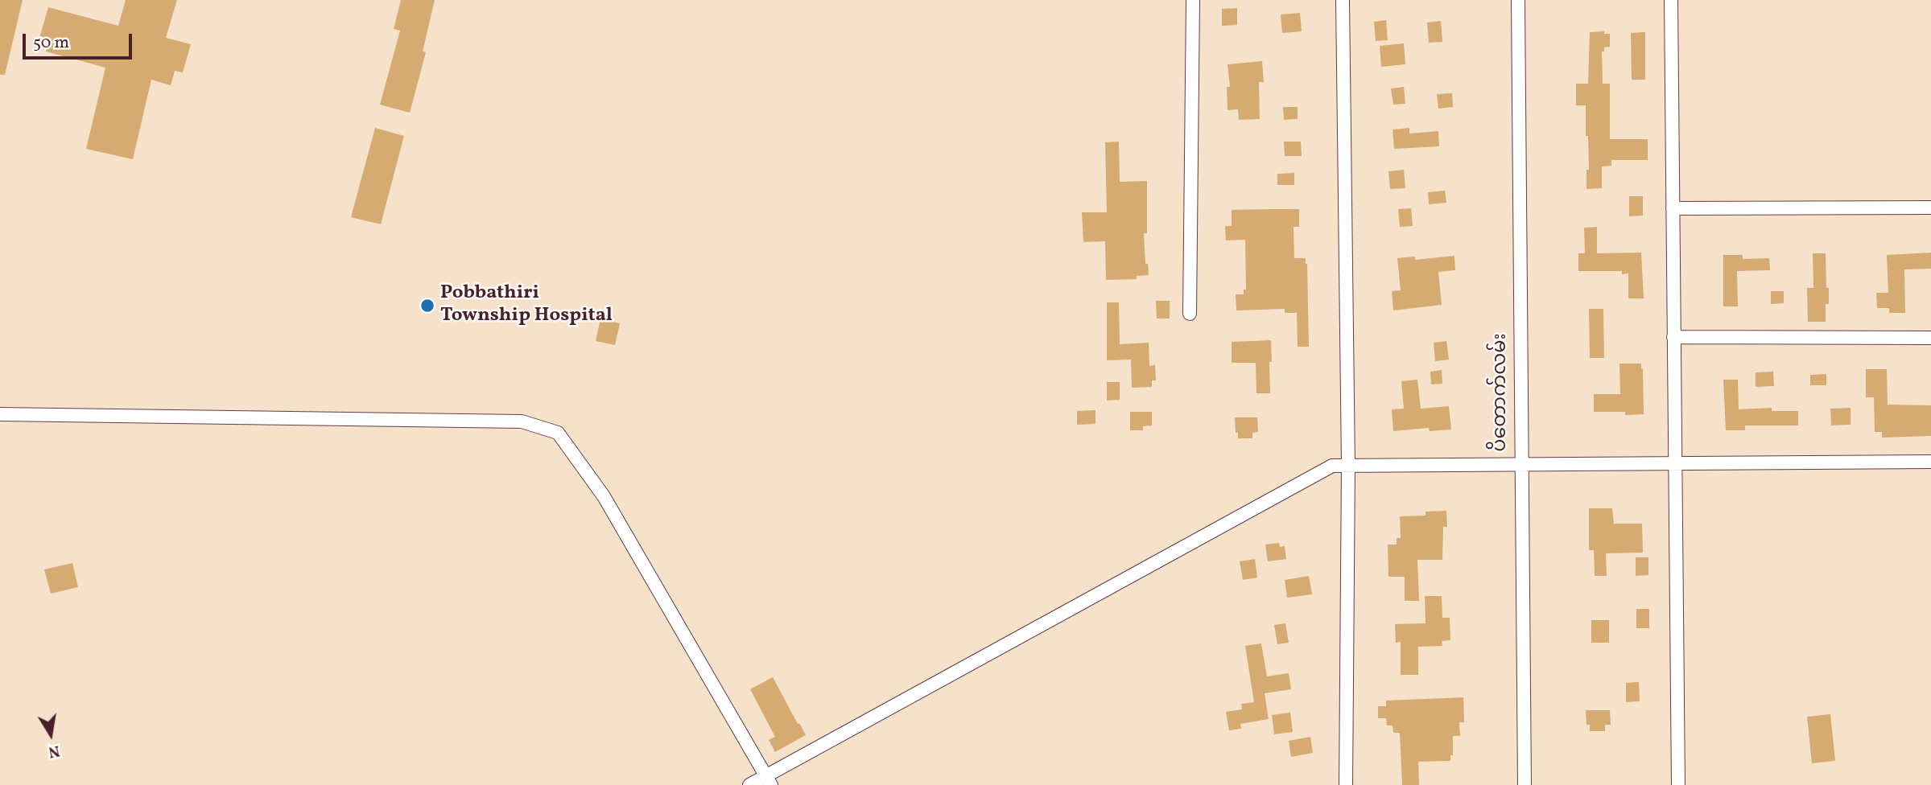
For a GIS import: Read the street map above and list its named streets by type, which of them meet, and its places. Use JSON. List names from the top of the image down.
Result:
{
  "streets": {
    "street": ["ပိတောက်လမ်း"]
  },
  "places": ["Pobbathiri Township Hospital"],
  "scale_bar": "50 m",
  "north": "bottom"
}
